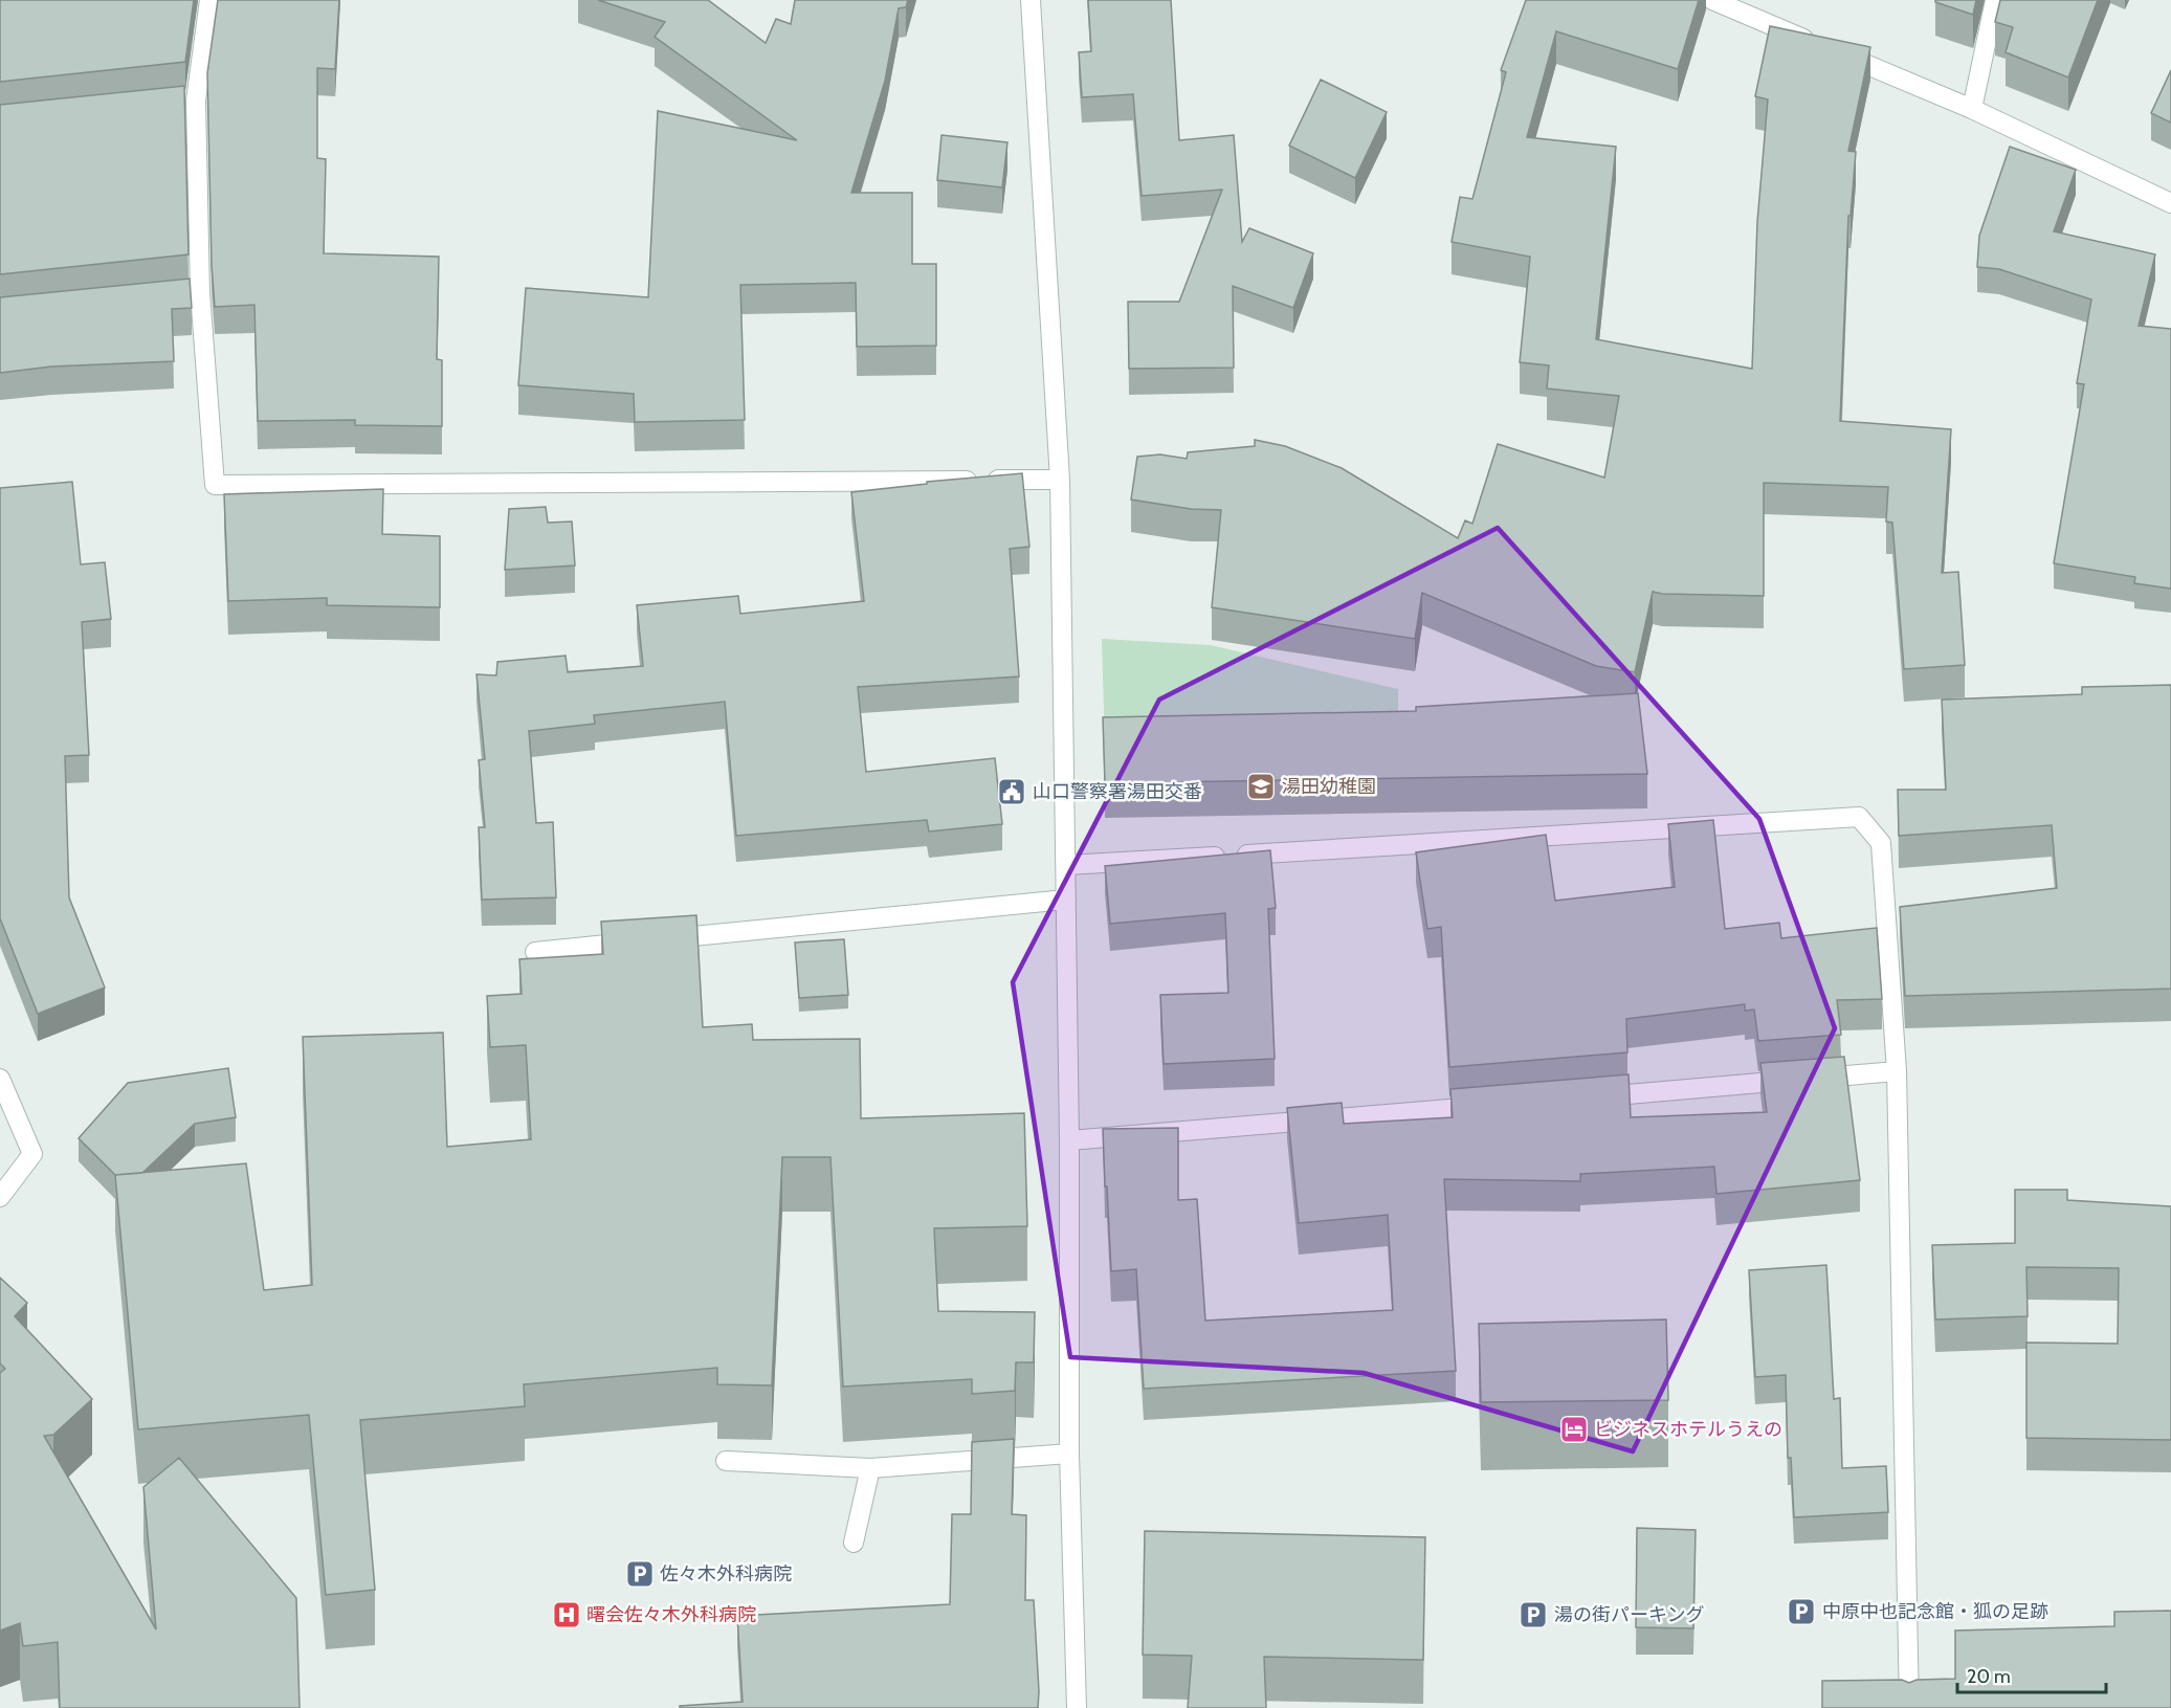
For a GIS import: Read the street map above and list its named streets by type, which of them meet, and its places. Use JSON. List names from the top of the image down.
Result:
{
  "places": {
    "school or university": ["湯田幼稚園"],
    "public building": ["山口警察署湯田交番"],
    "hotel": ["ビジネスホテルうえの"],
    "parking": ["佐々木外科病院", "中原中也記念館・狐の足跡", "湯の街パーキング"],
    "hospital": ["曙会佐々木外科病院"]
  },
  "scale_bar": "20 m"
}
